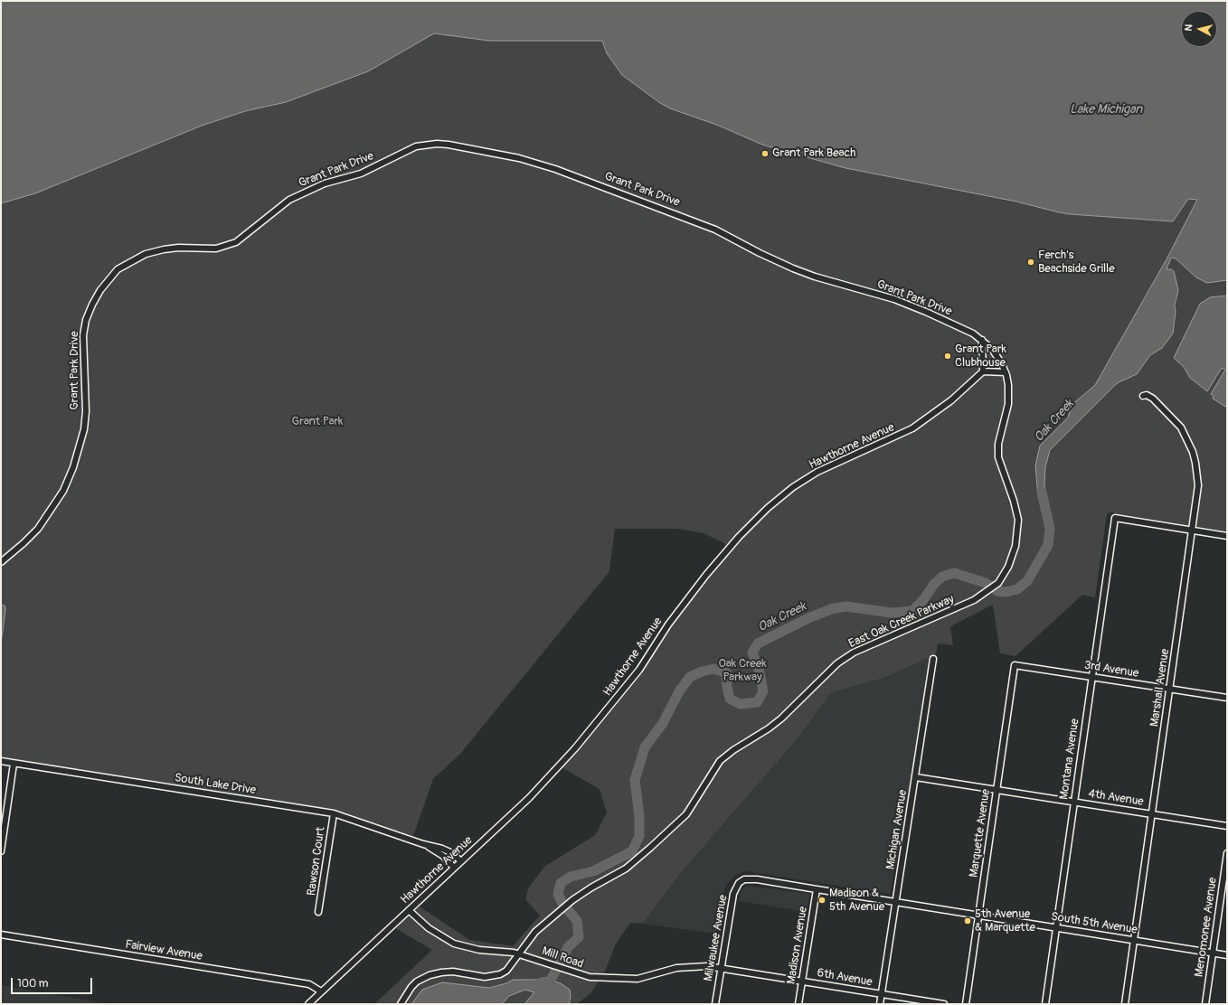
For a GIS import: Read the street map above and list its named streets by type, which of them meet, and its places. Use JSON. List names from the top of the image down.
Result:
{
  "streets": {
    "street": [
      "Grant Park Drive",
      "Hawthorne Avenue",
      "East Oak Creek Parkway",
      "3rd Avenue",
      "Marshall Avenue",
      "Montana Avenue",
      "South Lake Drive",
      "4th Avenue",
      "Michigan Avenue",
      "Marquette Avenue",
      "Rawson Court",
      "South 5th Avenue",
      "Menomonee Avenue",
      "Milwaukee Avenue",
      "Madison Avenue",
      "Fairview Avenue",
      "Mill Road",
      "6th Avenue"
    ]
  },
  "crossings": [
    ["Grant Park Drive", "East Oak Creek Parkway"],
    ["Hawthorne Avenue", "South Lake Drive"],
    ["Hawthorne Avenue", "Fairview Avenue"],
    ["Hawthorne Avenue", "Mill Road"],
    ["East Oak Creek Parkway", "Mill Road"],
    ["3rd Avenue", "Marshall Avenue"],
    ["3rd Avenue", "Montana Avenue"],
    ["3rd Avenue", "Marquette Avenue"],
    ["Marshall Avenue", "Montana Avenue"],
    ["Marshall Avenue", "4th Avenue"],
    ["Marshall Avenue", "South 5th Avenue"],
    ["Montana Avenue", "4th Avenue"],
    ["Montana Avenue", "South 5th Avenue"],
    ["South Lake Drive", "Rawson Court"],
    ["4th Avenue", "Michigan Avenue"],
    ["4th Avenue", "Marquette Avenue"],
    ["Michigan Avenue", "South 5th Avenue"],
    ["Michigan Avenue", "6th Avenue"],
    ["Marquette Avenue", "South 5th Avenue"],
    ["South 5th Avenue", "Menomonee Avenue"],
    ["South 5th Avenue", "Milwaukee Avenue"],
    ["South 5th Avenue", "Madison Avenue"],
    ["Milwaukee Avenue", "Mill Road"],
    ["Milwaukee Avenue", "6th Avenue"],
    ["Madison Avenue", "6th Avenue"],
    ["Mill Road", "6th Avenue"]
  ],
  "water": ["Lake Michigan", "Oak Creek"],
  "parks": ["Grant Park", "Oak Creek Parkway"],
  "places": [
    "Grant Park Beach",
    "Ferch's Beachside Grille",
    "Grant Park Clubhouse",
    "Madison & 5th Avenue",
    "5th Avenue & Marquette"
  ],
  "scale_bar": "100 m",
  "north": "left"
}
